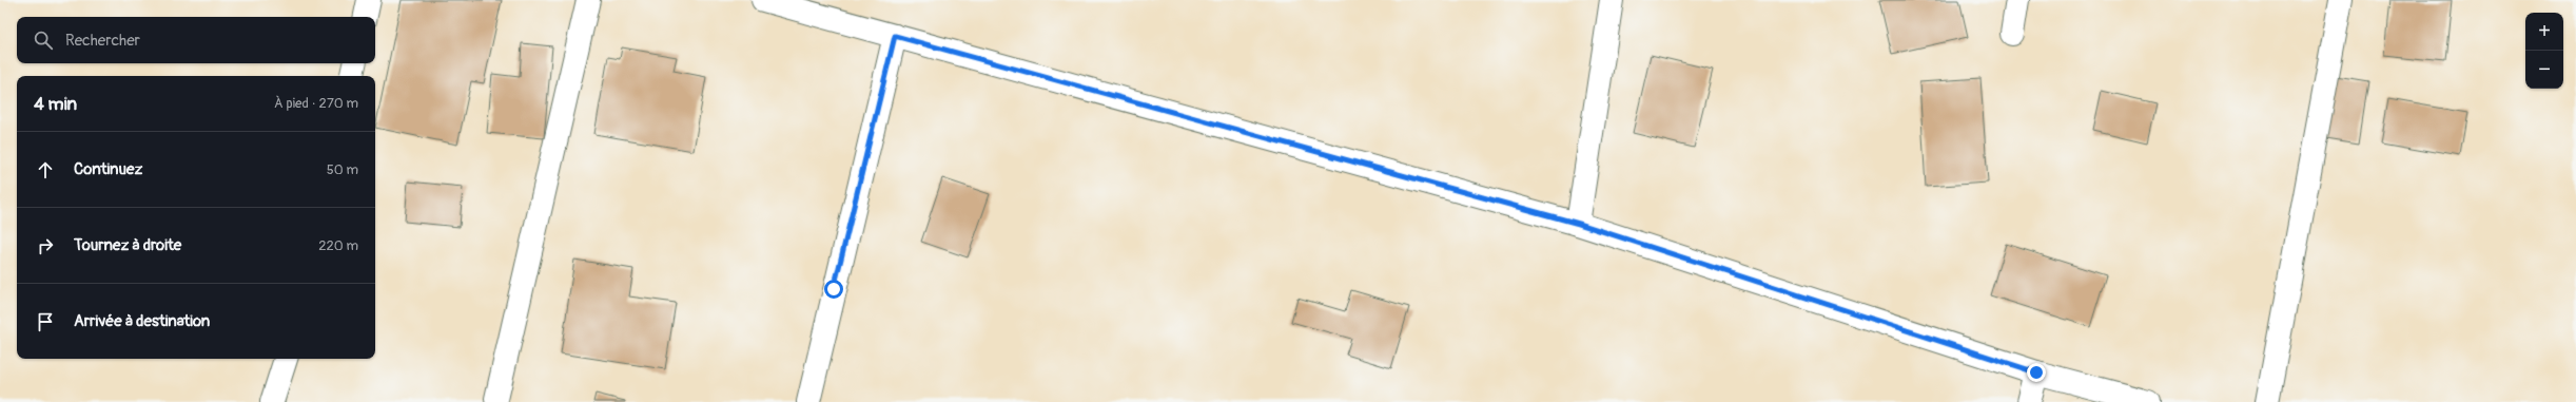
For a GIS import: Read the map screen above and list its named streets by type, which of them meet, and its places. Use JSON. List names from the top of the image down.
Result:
{
  "page": {
    "map_buttons": ["+", "−"],
    "search": "Rechercher",
    "heading": ["4 min", "À pied · 270 m"],
    "list": [
      ["Continuez", "50 m"],
      ["Tournez à droite", "220 m"],
      "Arrivée à destination"
    ]
  }
}
